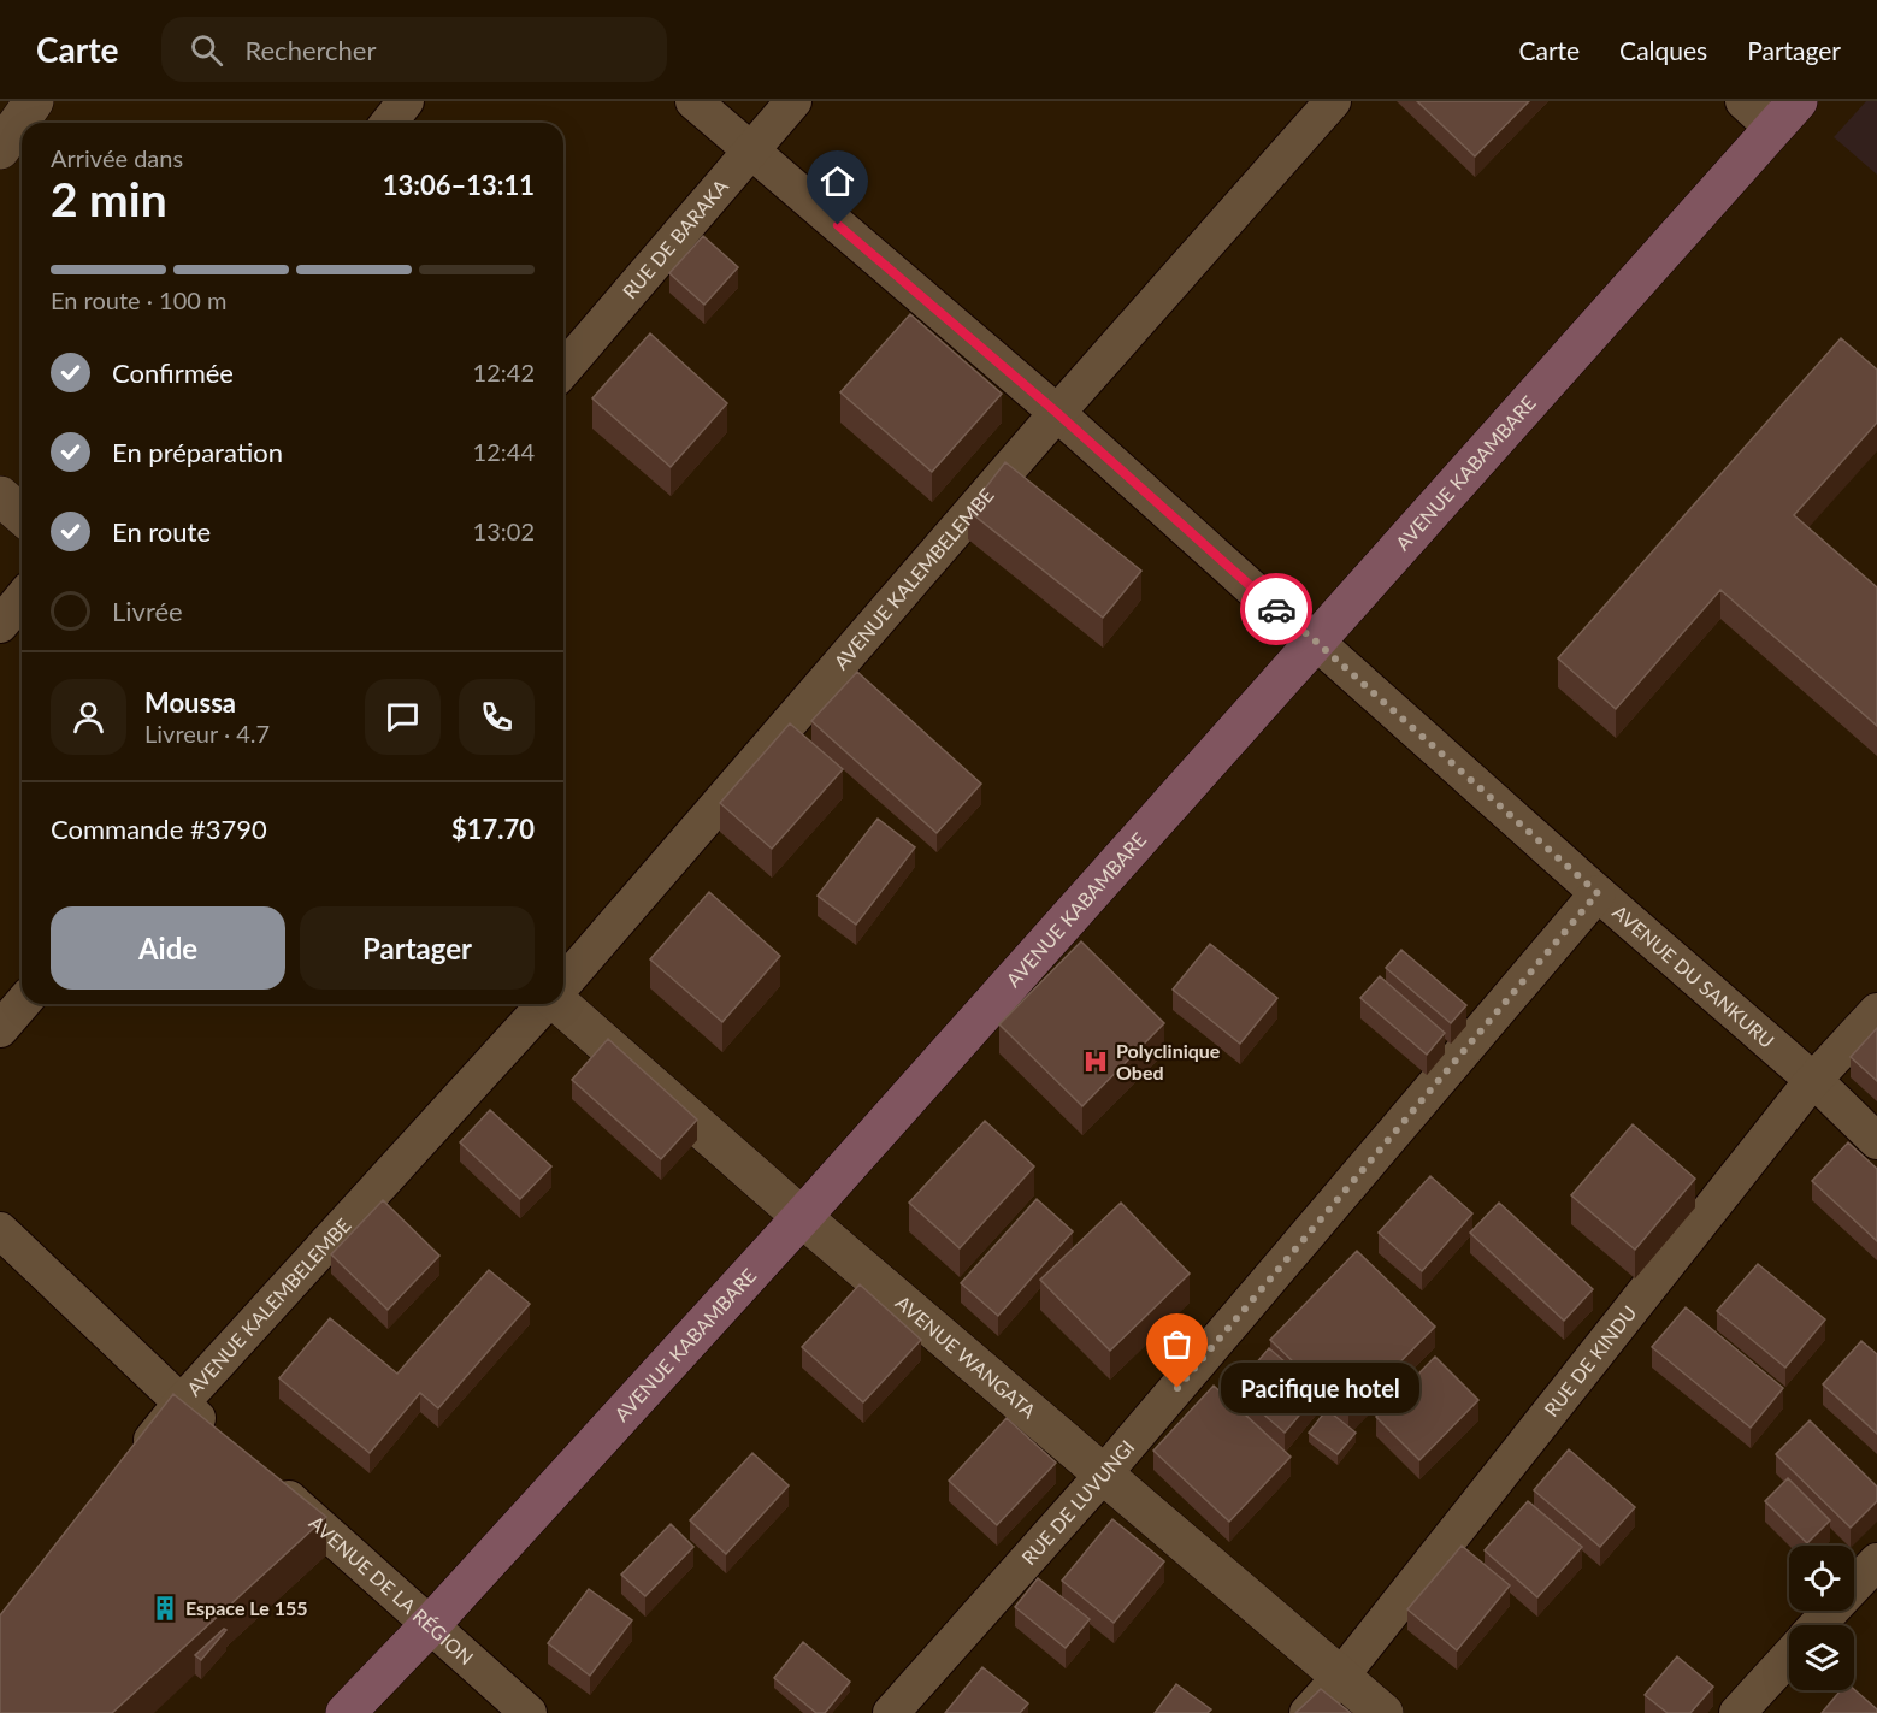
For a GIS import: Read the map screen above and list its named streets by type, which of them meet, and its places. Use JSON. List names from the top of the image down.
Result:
{
  "streets": {
    "main road": ["AVENUE KABAMBARE"],
    "street": [
      "RUE DE BARAKA",
      "AVENUE KALEMBELEMBE",
      "AVENUE DU SANKURU",
      "AVENUE WANGATA",
      "RUE DE KINDU",
      "RUE DE LUVUNGI",
      "AVENUE DE LA RÉGION"
    ]
  },
  "crossings": [
    ["RUE DE BARAKA", "AVENUE DU SANKURU"],
    ["AVENUE KABAMBARE", "AVENUE DU SANKURU"],
    ["AVENUE KABAMBARE", "AVENUE WANGATA"],
    ["AVENUE KABAMBARE", "AVENUE DE LA RÉGION"],
    ["AVENUE KALEMBELEMBE", "AVENUE DU SANKURU"],
    ["AVENUE DU SANKURU", "RUE DE KINDU"],
    ["AVENUE DU SANKURU", "RUE DE LUVUNGI"],
    ["AVENUE WANGATA", "RUE DE KINDU"],
    ["AVENUE WANGATA", "RUE DE LUVUNGI"]
  ],
  "places": {
    "hospital": ["Polyclinique Obed"],
    "other": ["Pacifique hotel"],
    "building": ["Espace Le 155"]
  },
  "page": {
    "header": "Carte",
    "search": "Rechercher",
    "nav": ["Carte", "Calques", "Partager"],
    "heading": ["2 min", "Arrivée dans", "13:06–13:11"],
    "panel": [
      "Moussa",
      "Livreur · 4.7",
      "Commande #3790",
      "$17.70"
    ],
    "bar": "En route · 100 m",
    "list": [
      ["Confirmée", "12:42"],
      ["En préparation", "12:44"],
      ["En route", "13:02"],
      "Livrée"
    ],
    "buttons": ["Aide", "Partager"],
    "bubble": "Pacifique hotel"
  }
}
